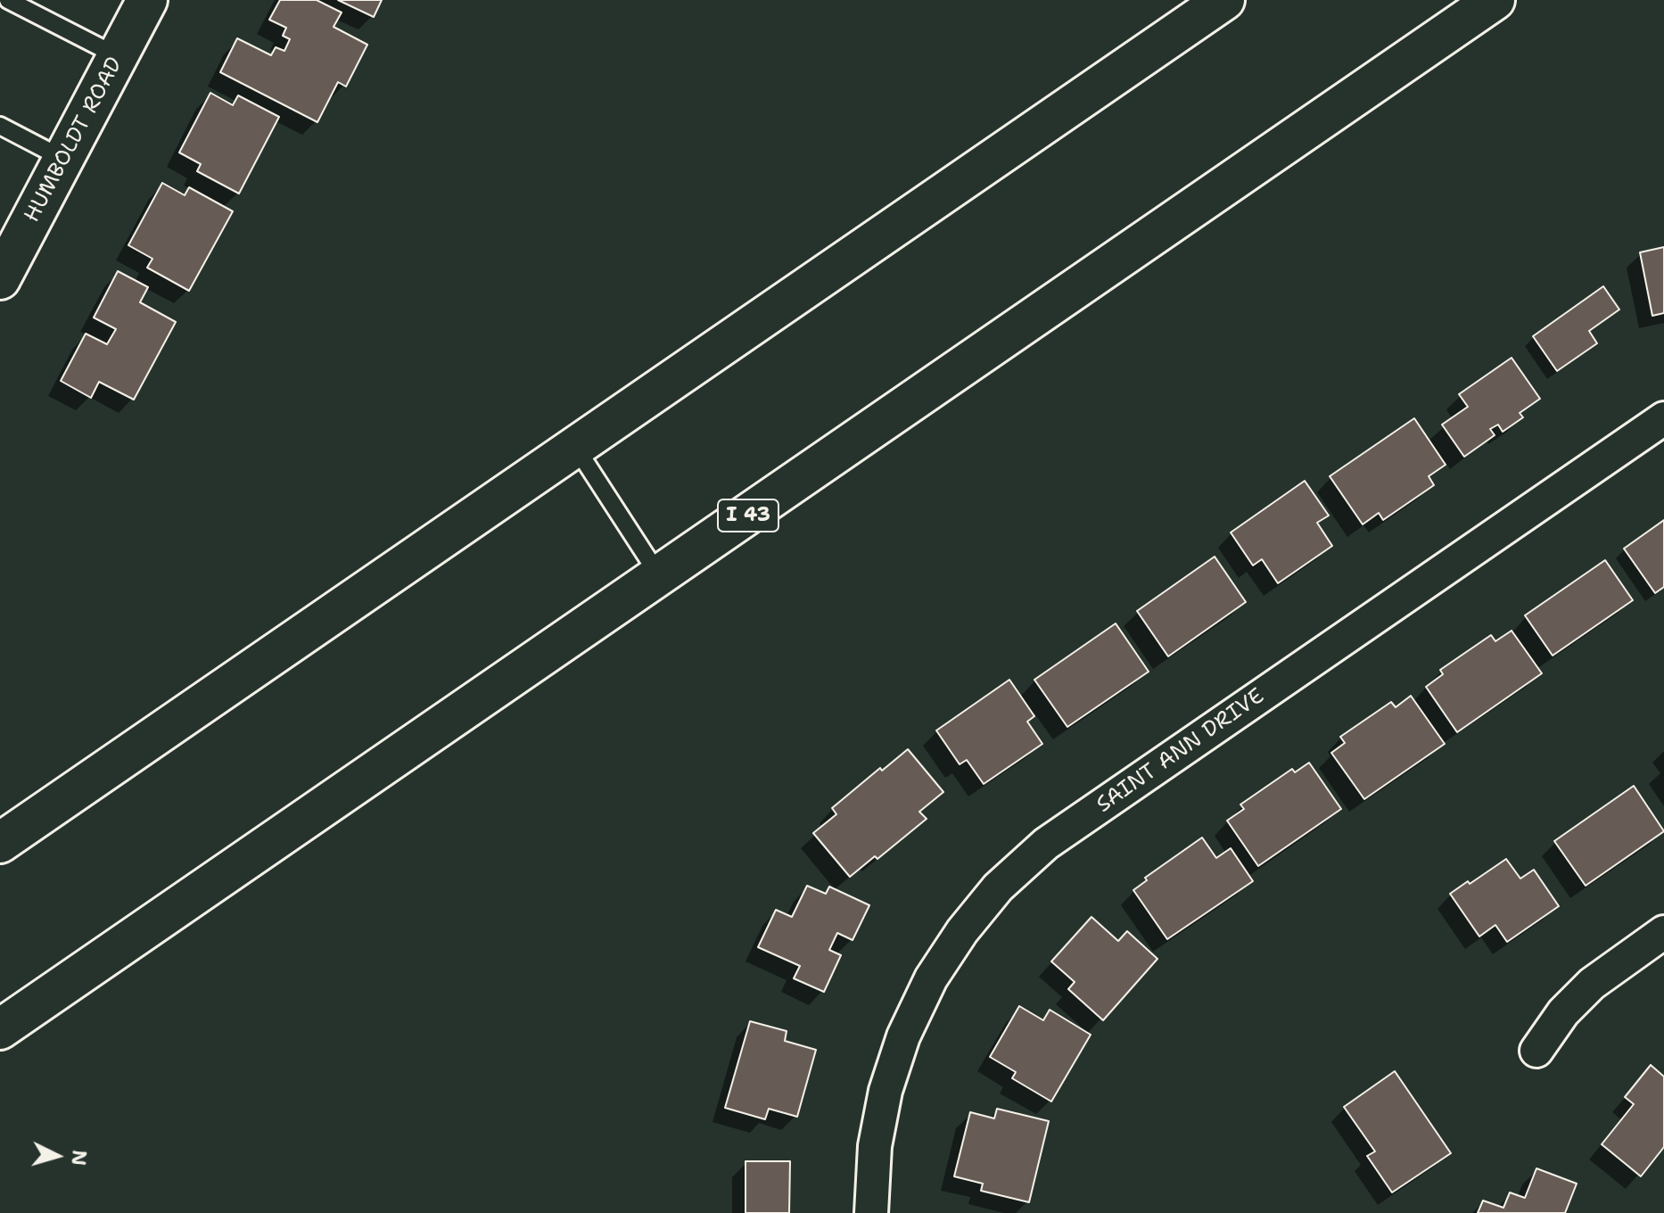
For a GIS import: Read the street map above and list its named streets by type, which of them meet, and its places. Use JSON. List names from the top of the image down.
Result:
{
  "streets": {
    "main road": ["HUMBOLDT ROAD", "I 43"],
    "street": ["SAINT ANN DRIVE"]
  },
  "north": "right"
}
